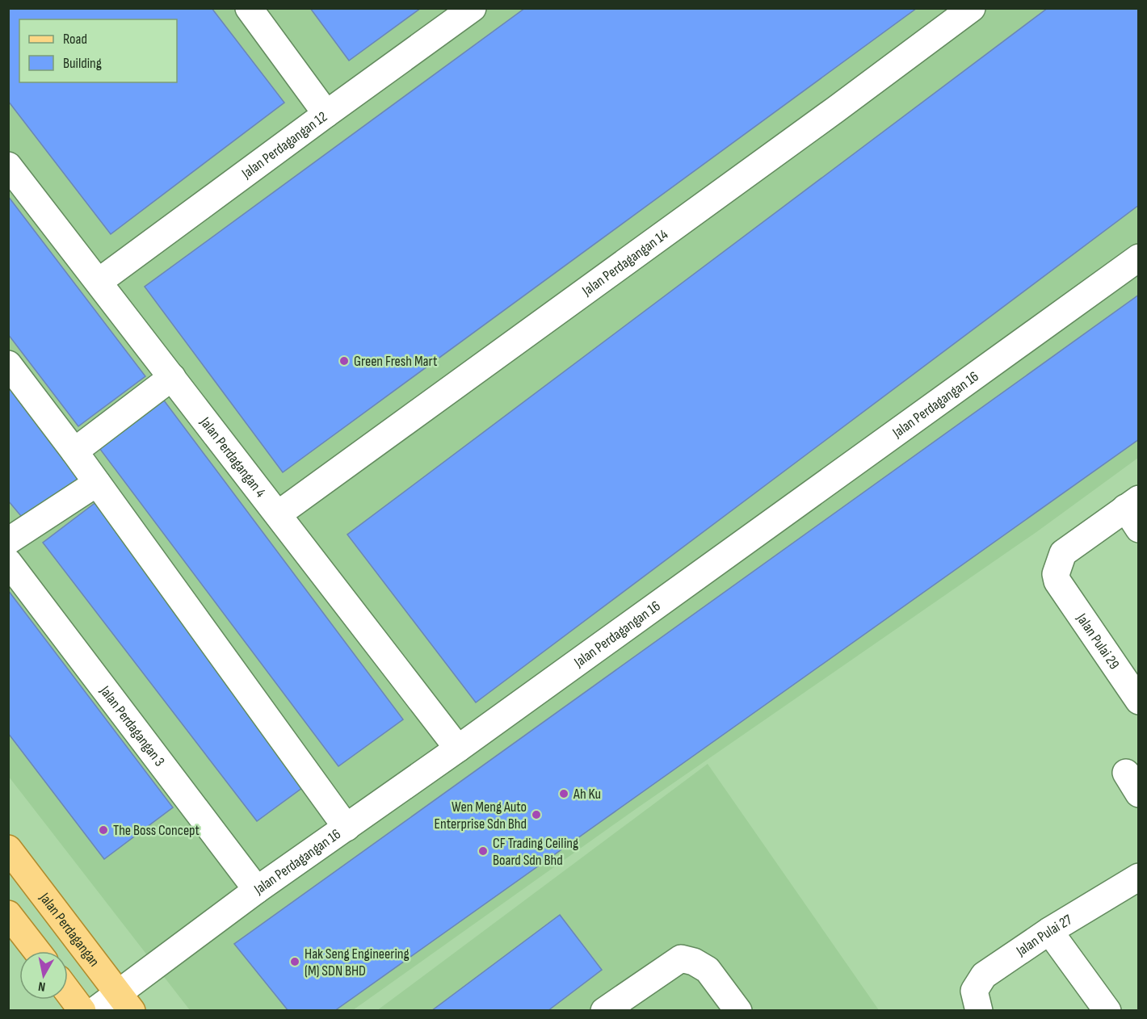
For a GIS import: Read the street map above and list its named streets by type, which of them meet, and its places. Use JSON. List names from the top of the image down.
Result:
{
  "streets": {
    "main road": ["Jalan Perdagangan"],
    "street": [
      "Jalan Perdagangan 12",
      "Jalan Perdagangan 14",
      "Jalan Perdagangan 16",
      "Jalan Perdagangan 4",
      "Jalan Pulai 29",
      "Jalan Perdagangan 3",
      "Jalan Pulai 27"
    ]
  },
  "crossings": [
    ["Jalan Perdagangan 12", "Jalan Perdagangan 4"],
    ["Jalan Perdagangan 14", "Jalan Perdagangan 4"],
    ["Jalan Perdagangan 16", "Jalan Perdagangan 4"],
    ["Jalan Perdagangan 16", "Jalan Perdagangan 3"],
    ["Jalan Perdagangan 16", "Jalan Perdagangan"]
  ],
  "places": [
    "Green Fresh Mart",
    "Ah Ku",
    "Wen Meng Auto Enterprise Sdn Bhd",
    "The Boss Concept",
    "CF Trading Ceiling Board Sdn Bhd",
    "Hak Seng Engineering (M) SDN BHD"
  ],
  "legend": ["Road", "Building"],
  "north": "bottom"
}
